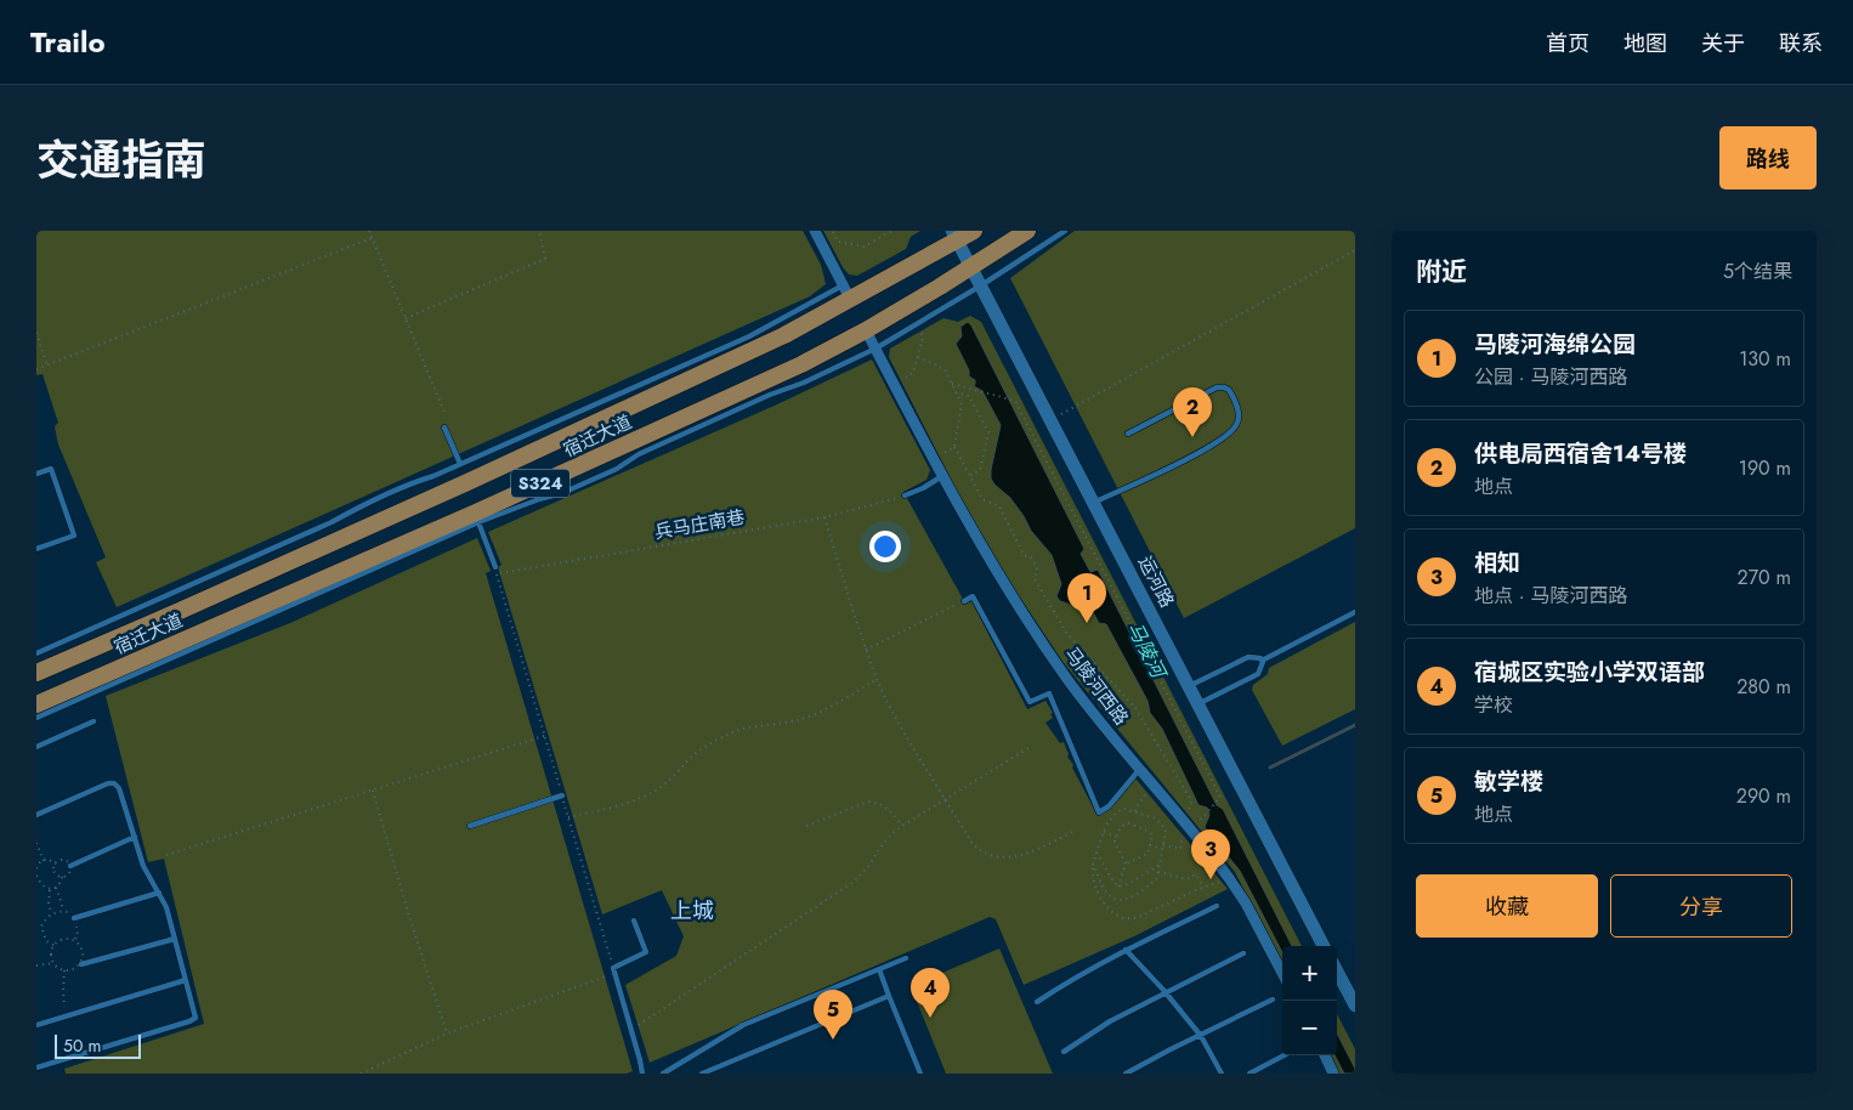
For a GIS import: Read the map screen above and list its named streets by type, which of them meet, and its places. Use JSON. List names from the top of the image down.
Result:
{
  "streets": {
    "main road": ["宿迁大道", "S324"],
    "street": ["运河路", "马陵河西路"],
    "path": ["兵马庄南巷"]
  },
  "crossings": [
    ["宿迁大道", "运河路"],
    ["宿迁大道", "马陵河西路"]
  ],
  "districts": ["上城"],
  "water": ["马陵河"],
  "scale_bar": "50 m",
  "page": {
    "header": "Trailo",
    "nav": [
      "首页",
      "地图",
      "关于",
      "联系"
    ],
    "title": "交通指南",
    "buttons": [
      "路线",
      ["收藏", "分享"]
    ],
    "heading": ["附近", "5个结果"],
    "list": [
      {
        "mark": "1",
        "name": "马陵河海绵公园",
        "note": "公园 · 马陵河西路",
        "value": "130 m"
      },
      {
        "mark": "2",
        "name": "供电局西宿舍14号楼",
        "note": "地点",
        "value": "190 m"
      },
      {
        "mark": "3",
        "name": "相知",
        "note": "地点 · 马陵河西路",
        "value": "270 m"
      },
      {
        "mark": "4",
        "name": "宿城区实验小学双语部",
        "note": "学校",
        "value": "280 m"
      },
      {
        "mark": "5",
        "name": "敏学楼",
        "note": "地点",
        "value": "290 m"
      }
    ],
    "pins": [
      "2",
      "1",
      "3",
      "4",
      "5"
    ],
    "map_buttons": ["+", "−"],
    "scale": "50 m"
  }
}
